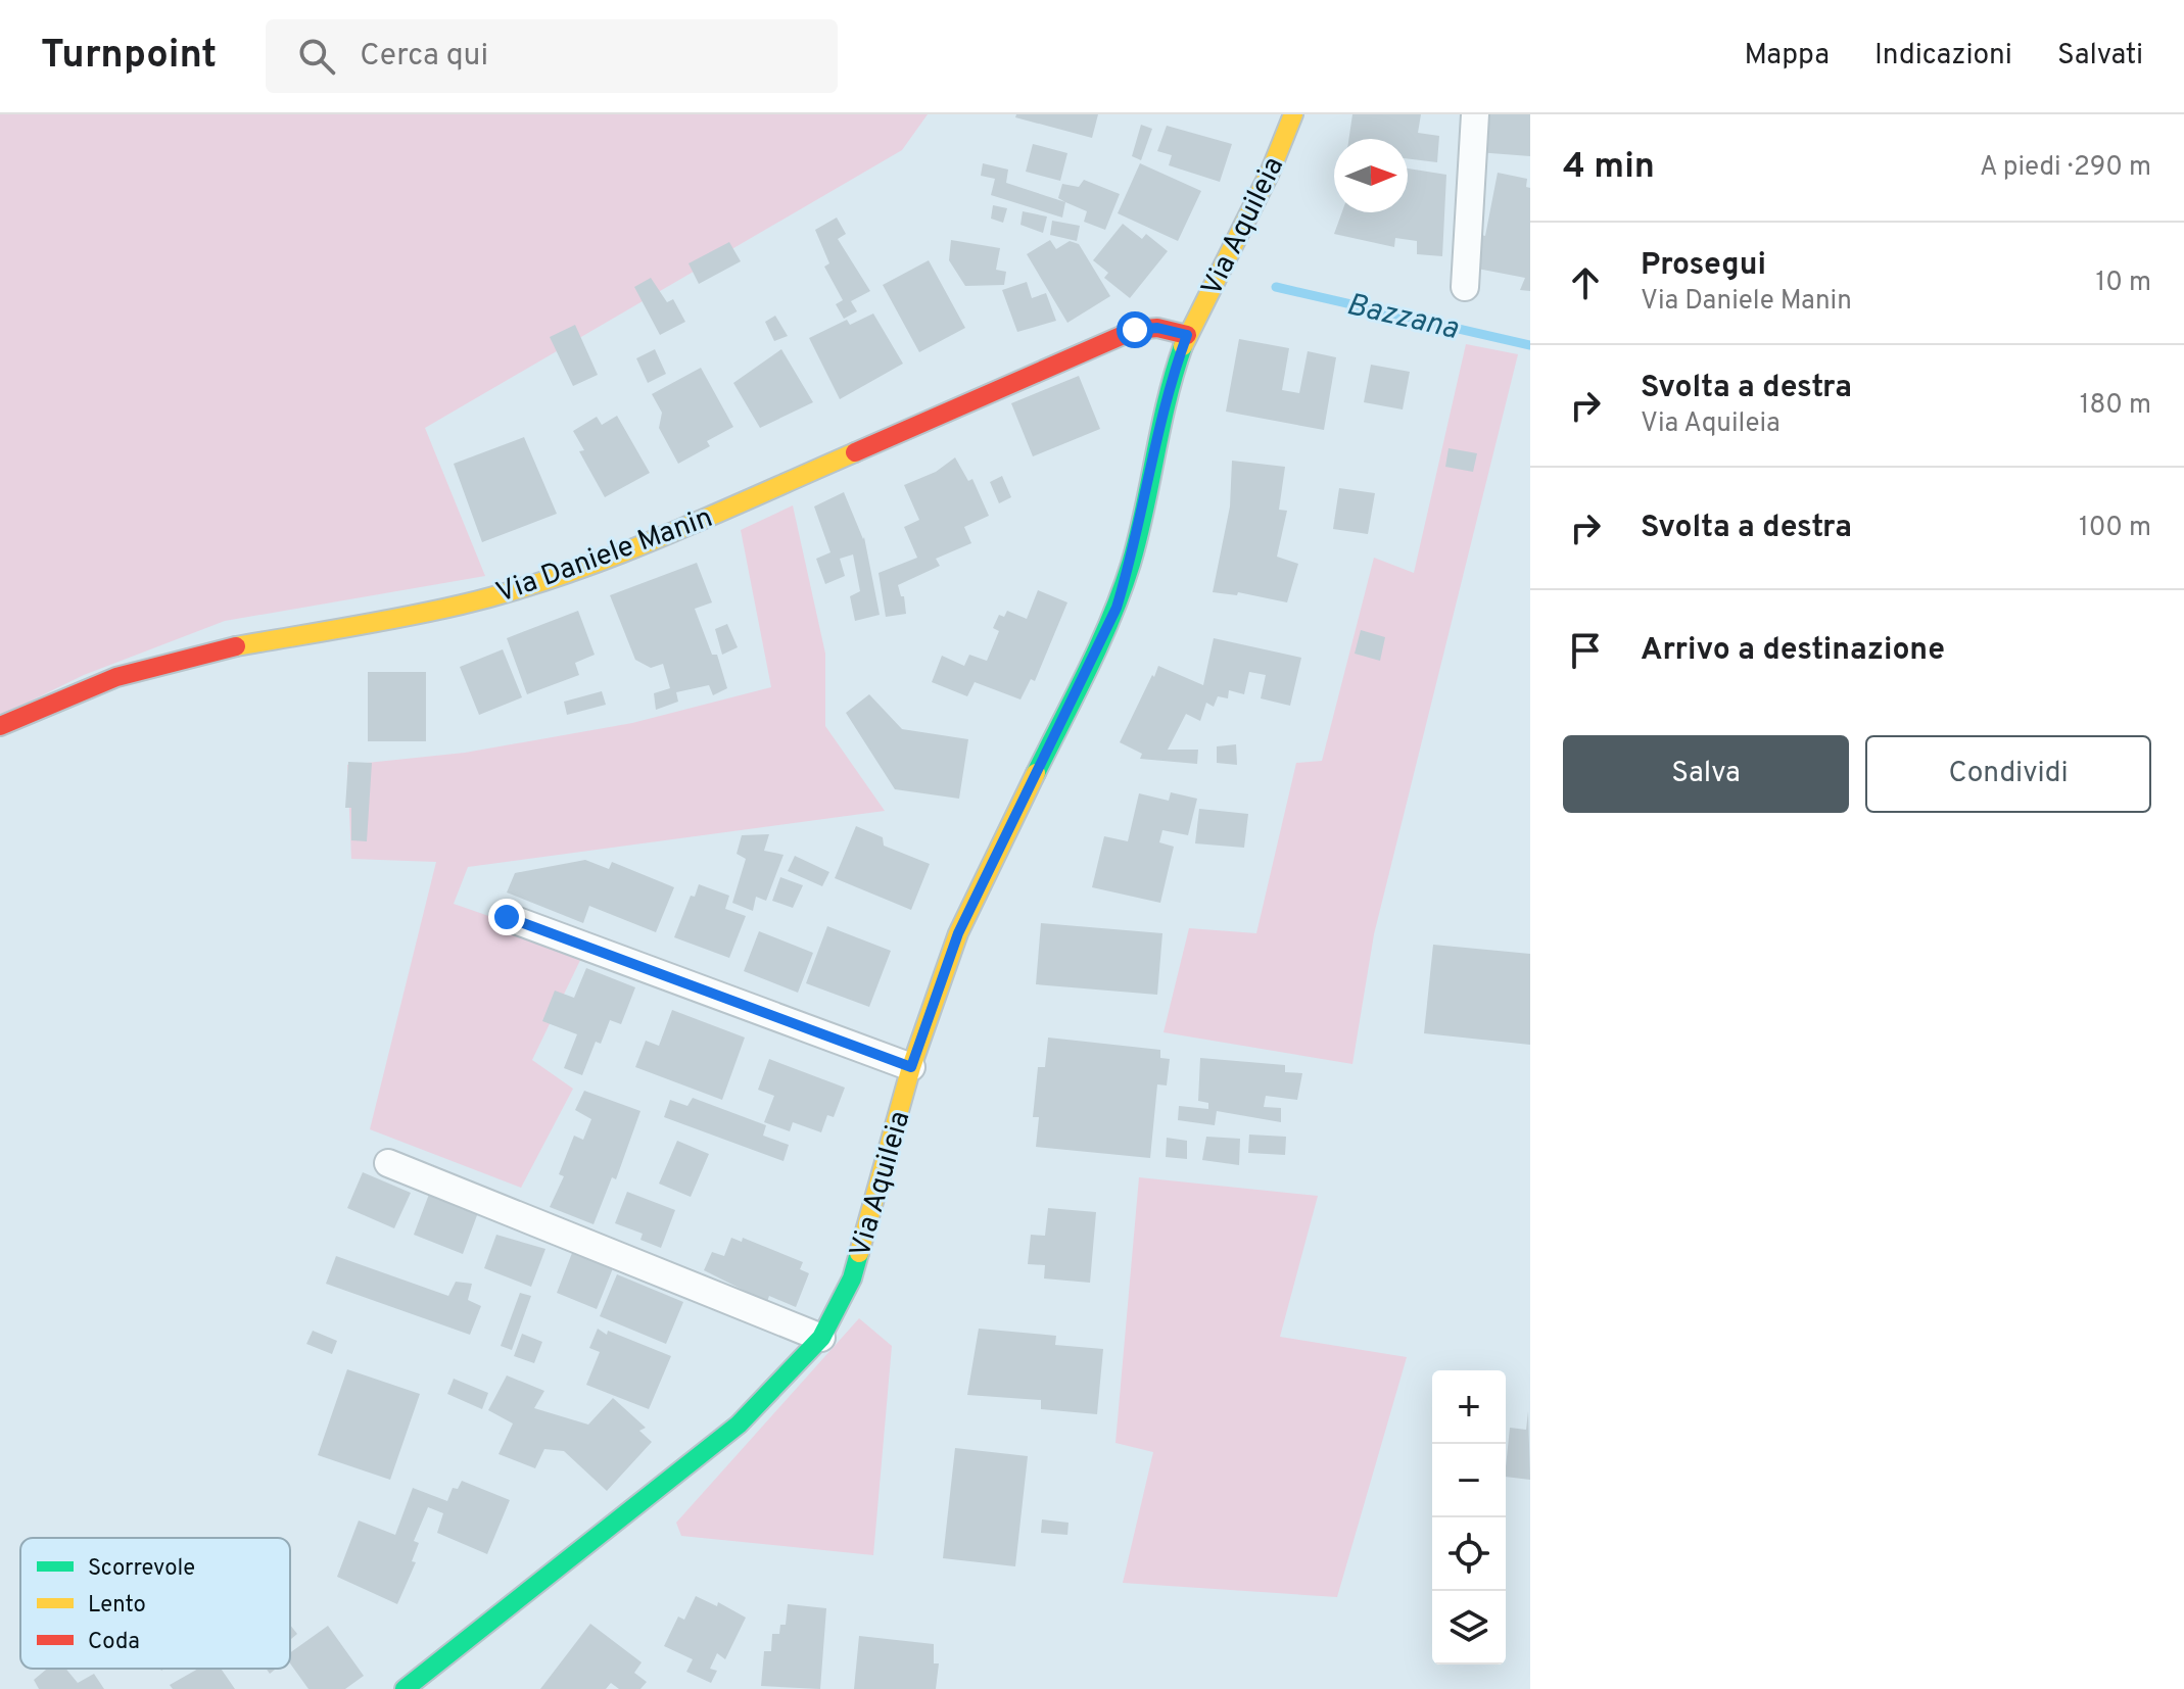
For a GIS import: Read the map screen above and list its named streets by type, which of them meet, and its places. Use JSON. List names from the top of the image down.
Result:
{
  "streets": {
    "street": ["Via Aquileia", "Via Daniele Manin"]
  },
  "crossings": [
    ["Via Aquileia", "Via Daniele Manin"]
  ],
  "water": ["Bazzana"],
  "legend": ["Scorrevole", "Lento", "Coda"],
  "north": "right",
  "page": {
    "header": "Turnpoint",
    "search": "Cerca qui",
    "nav": ["Mappa", "Indicazioni", "Salvati"],
    "heading": ["4 min", "A piedi · 290 m"],
    "list": [
      ["Prosegui", "Via Daniele Manin", "10 m"],
      ["Svolta a destra", "Via Aquileia", "180 m"],
      ["Svolta a destra", "100 m"],
      "Arrivo a destinazione"
    ],
    "buttons": ["Salva", "Condividi"],
    "map_buttons": ["+", "−"]
  }
}
